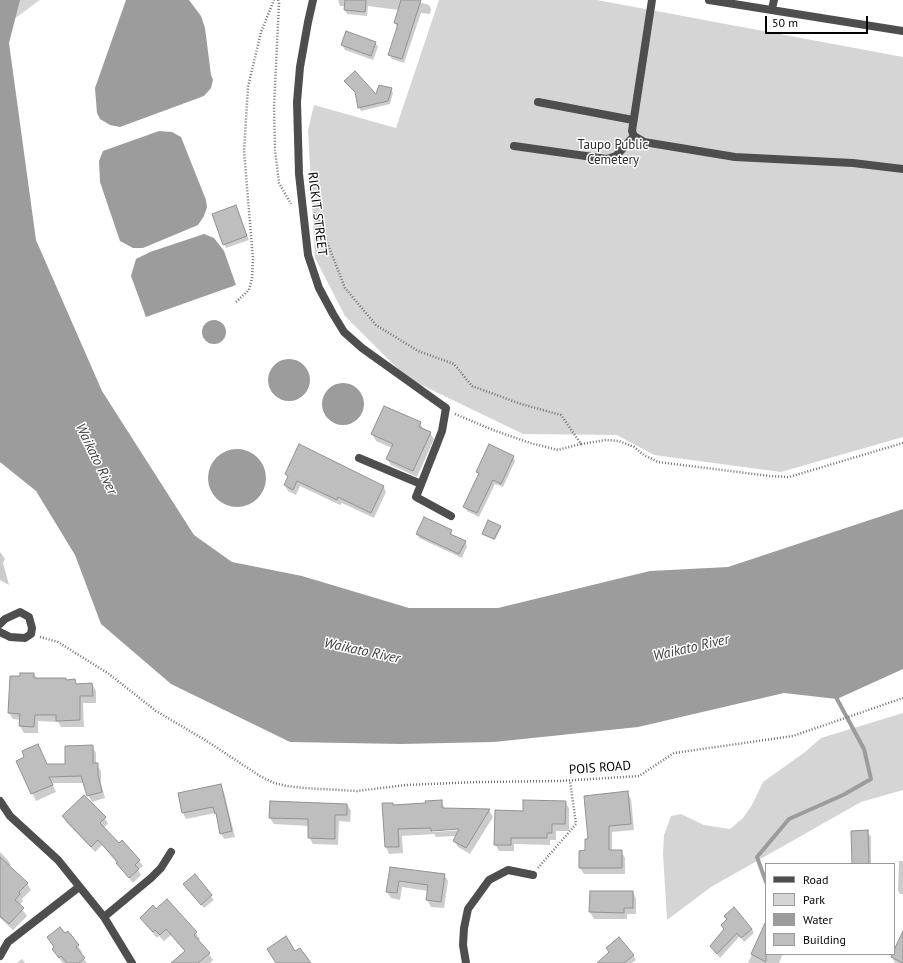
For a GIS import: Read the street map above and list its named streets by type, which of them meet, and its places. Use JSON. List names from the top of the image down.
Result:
{
  "streets": {
    "street": ["RICKIT STREET"],
    "path": ["POIS ROAD"]
  },
  "water": ["Waikato River"],
  "parks": ["Taupo Public Cemetery"],
  "legend": [
    "Road",
    "Park",
    "Water",
    "Building"
  ],
  "scale_bar": "50 m"
}
